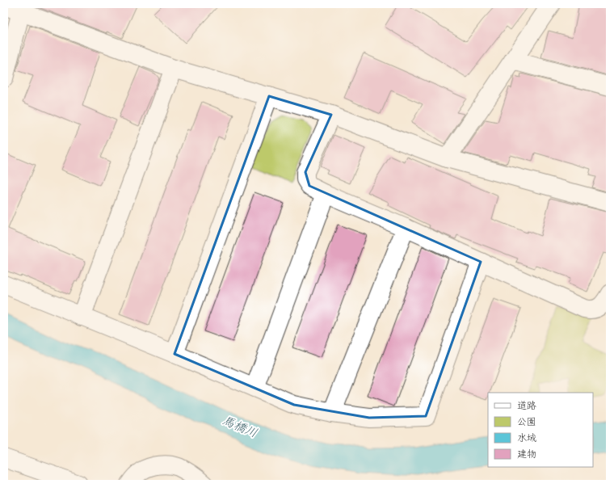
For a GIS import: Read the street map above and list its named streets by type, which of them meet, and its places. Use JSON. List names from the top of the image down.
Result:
{
  "water": ["馬橋川"],
  "legend": [
    "道路",
    "公園",
    "水域",
    "建物"
  ]
}
